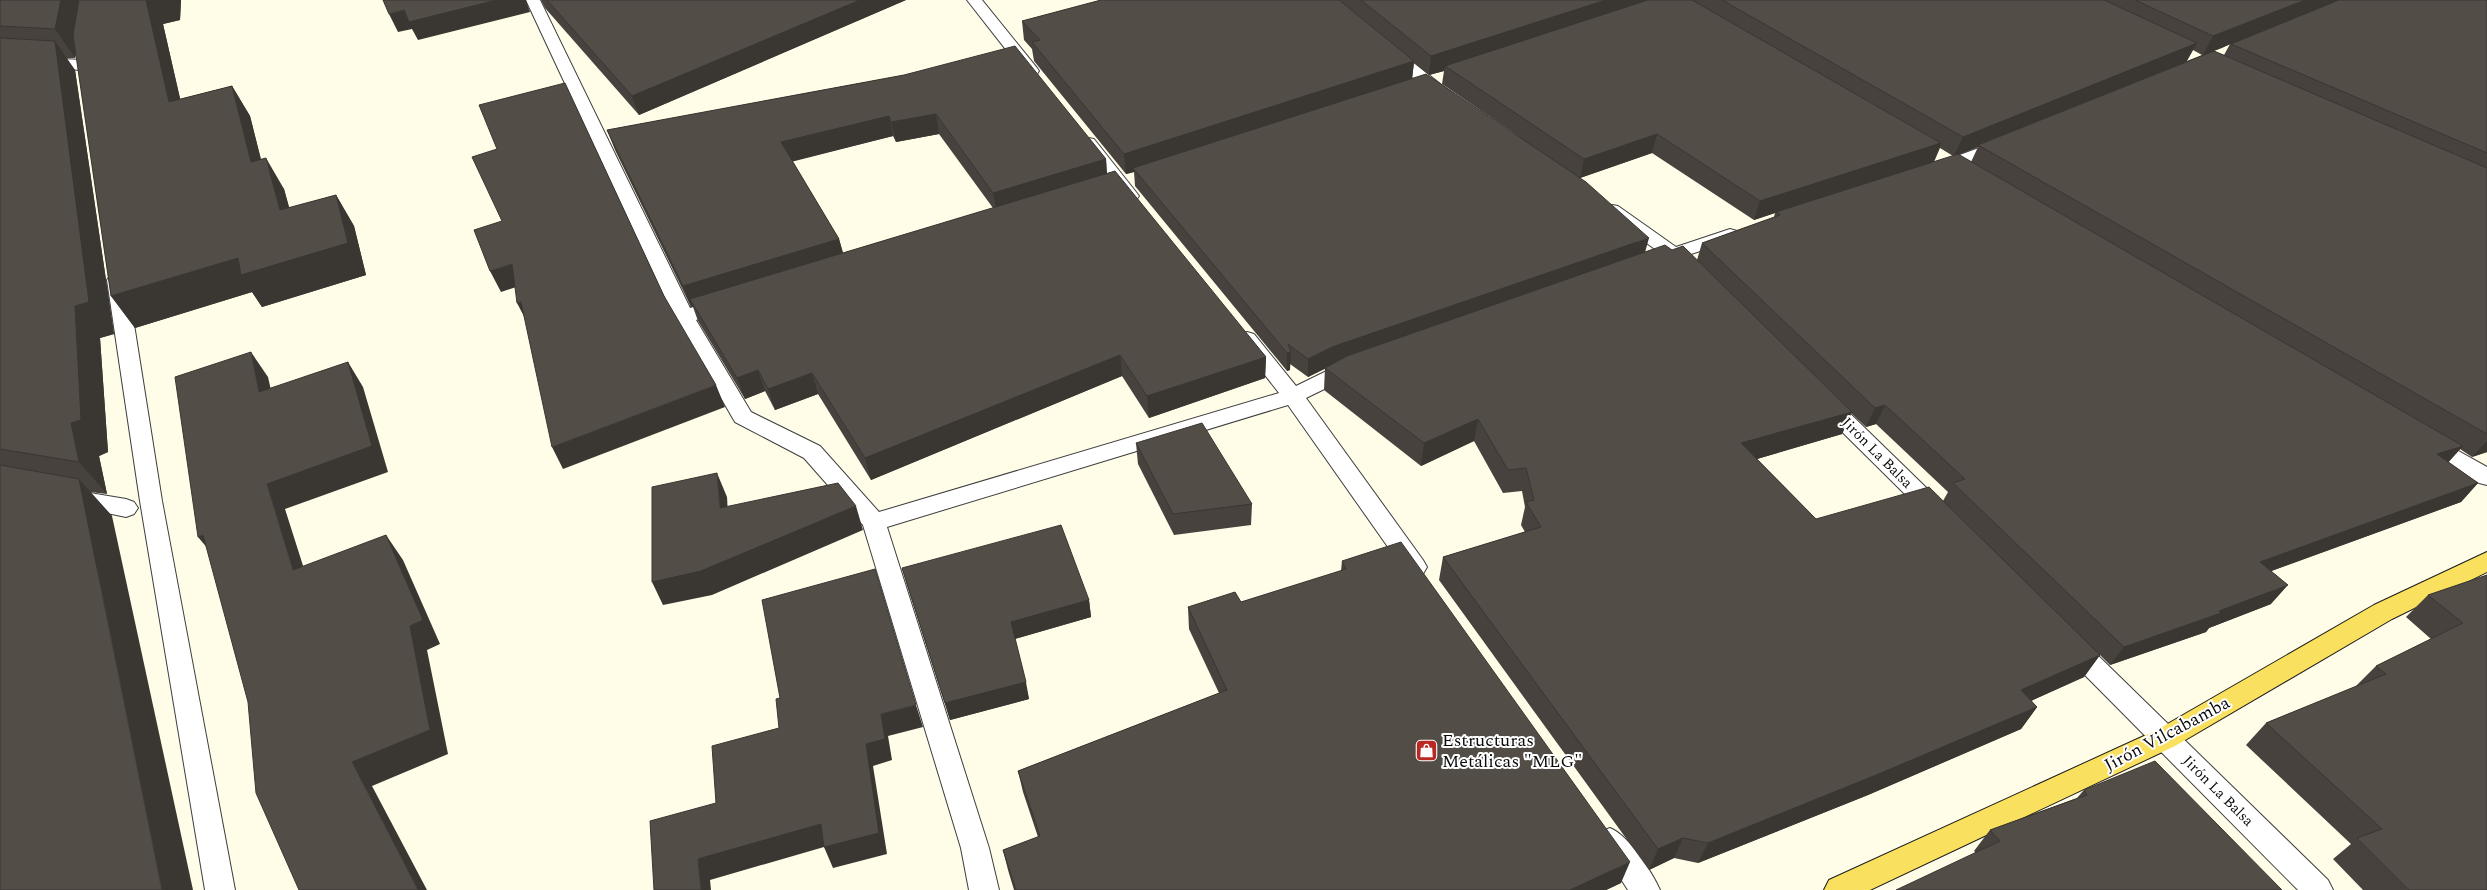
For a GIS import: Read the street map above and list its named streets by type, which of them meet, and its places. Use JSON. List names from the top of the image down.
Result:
{
  "streets": {
    "main road": ["Jirón Vilcabamba"],
    "street": ["Jirón La Balsa"]
  },
  "crossings": [
    ["Jirón La Balsa", "Jirón Vilcabamba"]
  ],
  "places": {
    "shop": ["Estructuras Metálicas \"MLG\""]
  }
}
